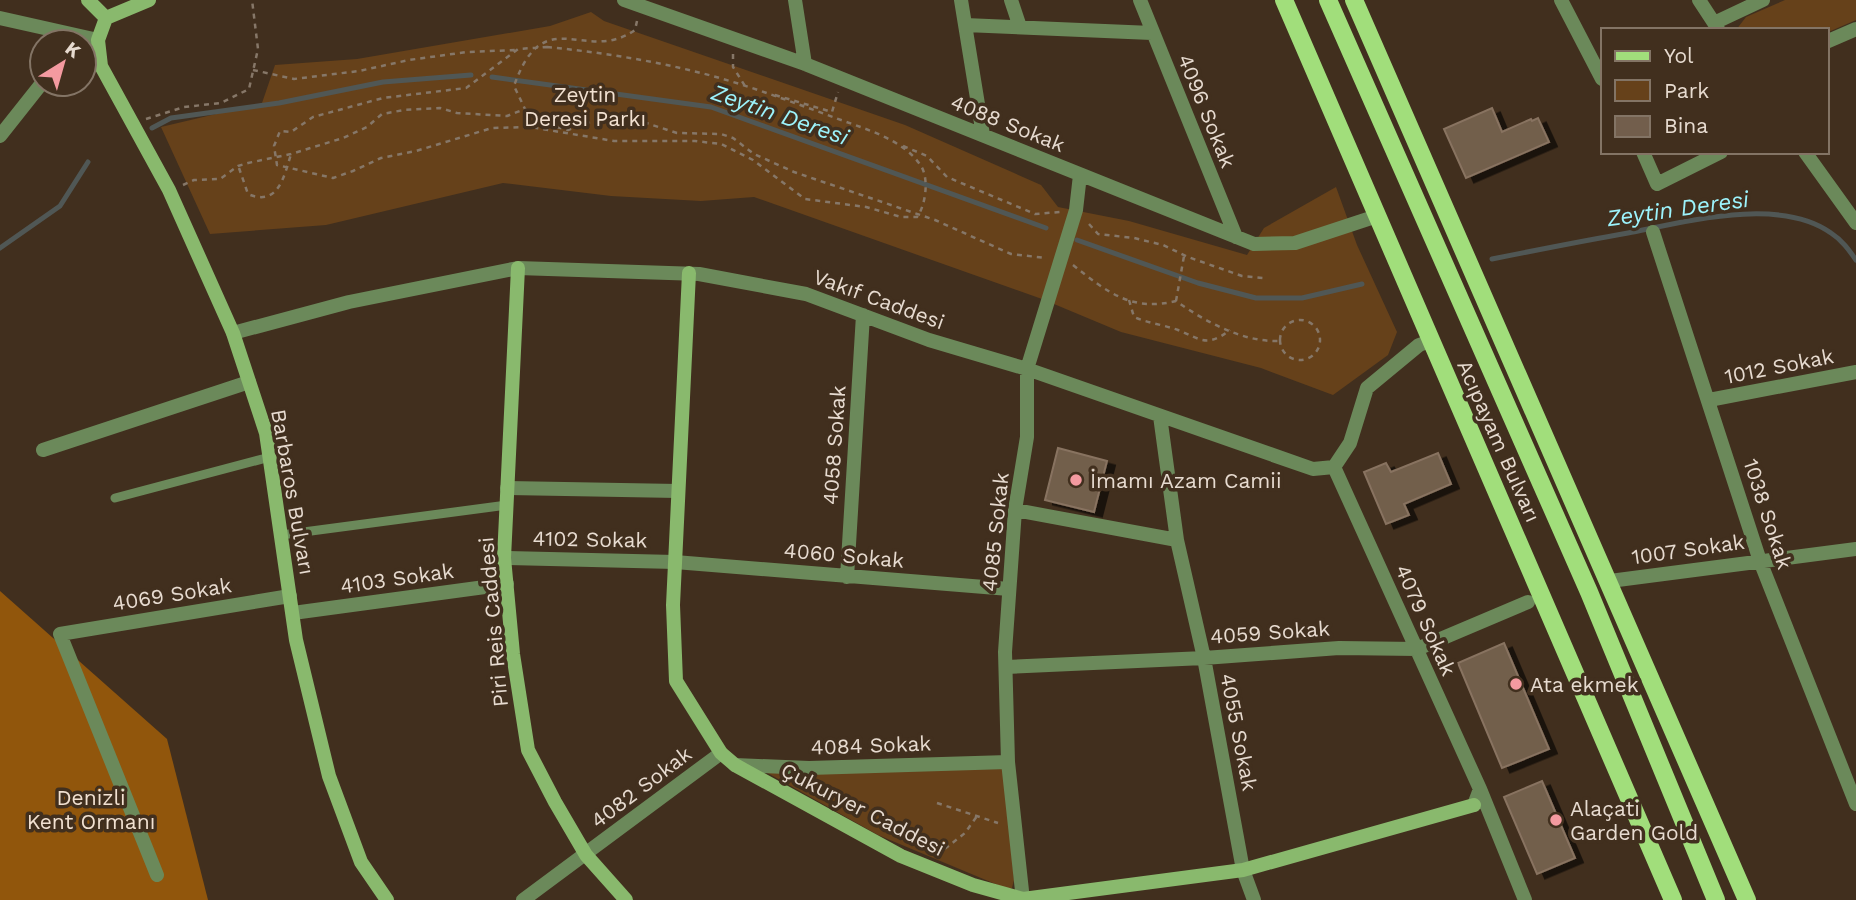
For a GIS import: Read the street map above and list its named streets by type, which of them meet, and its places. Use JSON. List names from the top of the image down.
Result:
{
  "streets": {
    "main road": ["Acıpayam Bulvarı"],
    "street": [
      "4096 Sokak",
      "4088 Sokak",
      "Vakıf Caddesi",
      "1012 Sokak",
      "4058 Sokak",
      "Barbaros Bulvarı",
      "1038 Sokak",
      "4085 Sokak",
      "4102 Sokak",
      "1007 Sokak",
      "4060 Sokak",
      "4103 Sokak",
      "4069 Sokak",
      "4079 Sokak",
      "Piri Reis Caddesi",
      "4059 Sokak",
      "4055 Sokak",
      "4084 Sokak",
      "4082 Sokak",
      "Çukuryer Caddesi"
    ]
  },
  "crossings": [
    ["4096 Sokak", "4088 Sokak"],
    ["4088 Sokak", "Acıpayam Bulvarı"],
    ["4088 Sokak", "4085 Sokak"],
    ["Vakıf Caddesi", "4058 Sokak"],
    ["Vakıf Caddesi", "Barbaros Bulvarı"],
    ["Vakıf Caddesi", "4085 Sokak"],
    ["Vakıf Caddesi", "4079 Sokak"],
    ["Vakıf Caddesi", "Piri Reis Caddesi"],
    ["Vakıf Caddesi", "4055 Sokak"],
    ["Vakıf Caddesi", "Çukuryer Caddesi"],
    ["1012 Sokak", "1038 Sokak"],
    ["4058 Sokak", "4060 Sokak"],
    ["Barbaros Bulvarı", "4103 Sokak"],
    ["Barbaros Bulvarı", "4069 Sokak"],
    ["1038 Sokak", "1007 Sokak"],
    ["4085 Sokak", "4060 Sokak"],
    ["4085 Sokak", "4059 Sokak"],
    ["4085 Sokak", "4084 Sokak"],
    ["4085 Sokak", "Çukuryer Caddesi"],
    ["4102 Sokak", "4060 Sokak"],
    ["4102 Sokak", "Piri Reis Caddesi"],
    ["4102 Sokak", "Çukuryer Caddesi"],
    ["4060 Sokak", "Çukuryer Caddesi"],
    ["4103 Sokak", "Piri Reis Caddesi"],
    ["4079 Sokak", "4059 Sokak"],
    ["4079 Sokak", "Çukuryer Caddesi"],
    ["Piri Reis Caddesi", "4082 Sokak"],
    ["4059 Sokak", "4055 Sokak"],
    ["4055 Sokak", "Çukuryer Caddesi"],
    ["4084 Sokak", "Çukuryer Caddesi"],
    ["4082 Sokak", "Çukuryer Caddesi"]
  ],
  "water": ["Zeytin Deresi"],
  "parks": ["Zeytin Deresi Parkı", "Denizli Kent Ormanı"],
  "places": ["İmamı Azam Camii", "Ata ekmek", "Alaçati Garden Gold"],
  "legend": ["Yol", "Park", "Bina"],
  "north": "top right"
}
